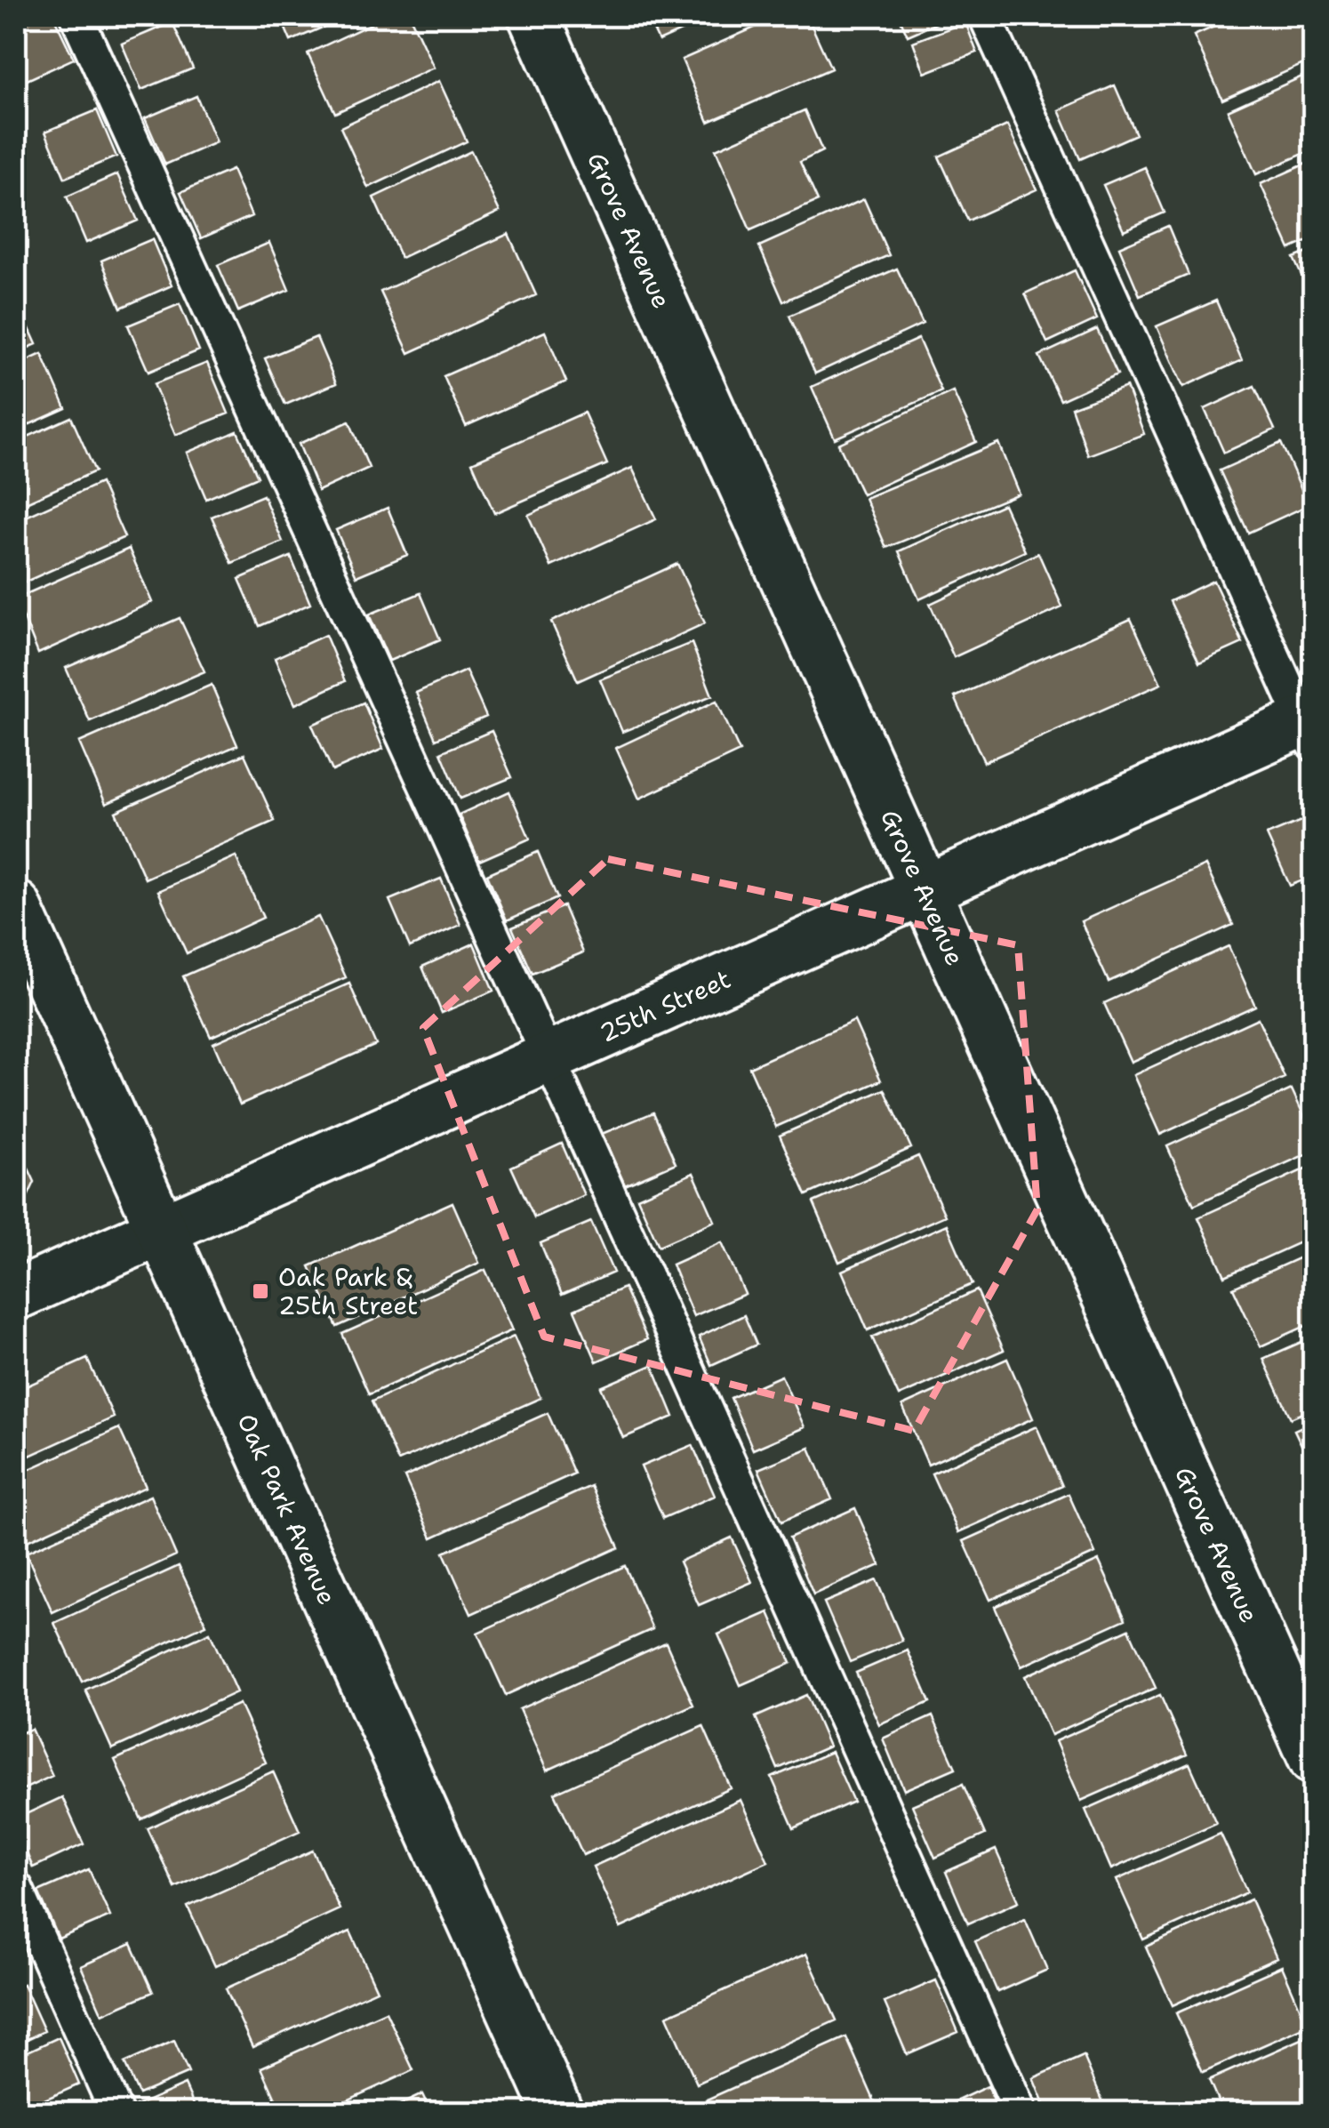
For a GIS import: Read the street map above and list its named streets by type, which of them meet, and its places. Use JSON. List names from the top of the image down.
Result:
{
  "streets": {
    "street": ["Grove Avenue", "25th Street", "Oak Park Avenue"]
  },
  "crossings": [
    ["Grove Avenue", "25th Street"],
    ["25th Street", "Oak Park Avenue"]
  ],
  "places": {
    "transit": ["Oak Park & 25th Street"]
  }
}
